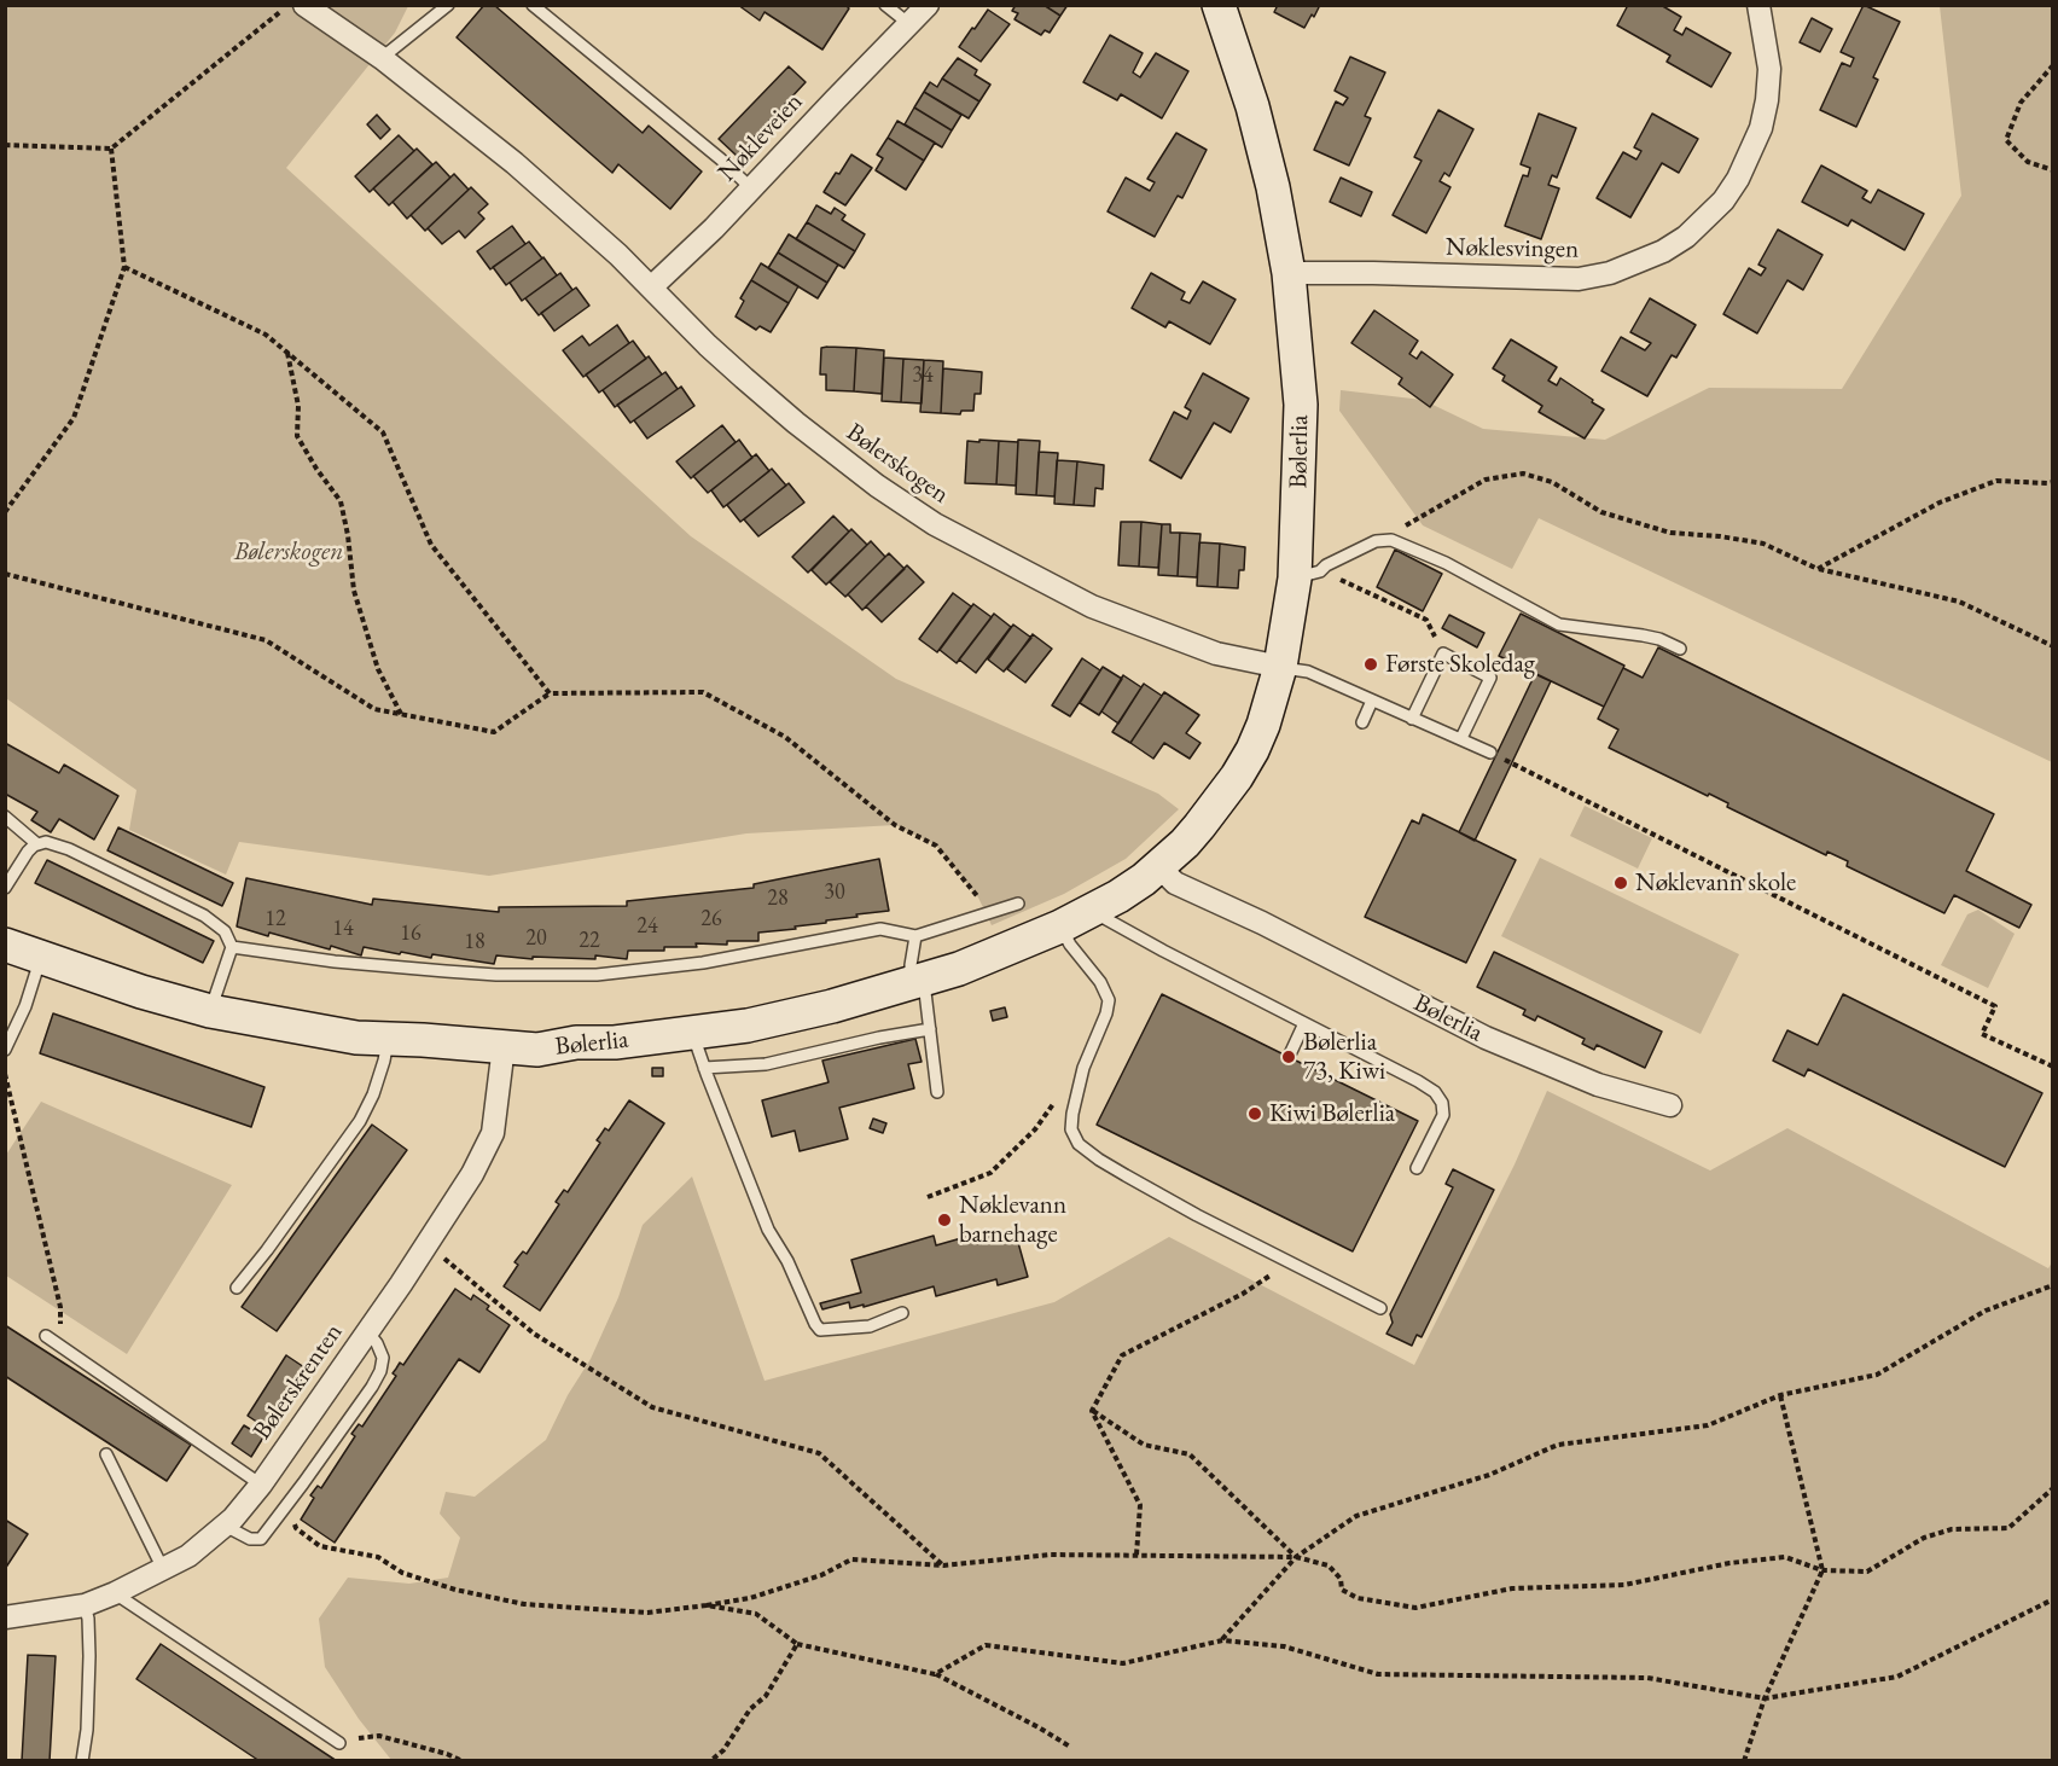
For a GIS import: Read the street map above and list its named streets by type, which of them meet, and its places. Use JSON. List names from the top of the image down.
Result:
{
  "streets": {
    "street": [
      "Nøkleveien",
      "Nøklesvingen",
      "Bølerlia",
      "Bølerskogen",
      "Bølerskrenten"
    ]
  },
  "crossings": [
    ["Nøkleveien", "Bølerskogen"],
    ["Nøklesvingen", "Bølerlia"],
    ["Bølerlia", "Bølerskogen"],
    ["Bølerlia", "Bølerskrenten"]
  ],
  "parks": ["Bølerskogen"],
  "places": [
    "Første Skoledag",
    "Nøklevann skole",
    "Bølerlia 73, Kiwi",
    "Kiwi Bølerlia",
    "Nøklevann barnehage"
  ],
  "house_numbers": [
    "34",
    "30",
    "28",
    "12",
    "26",
    "24",
    "14",
    "16",
    "20",
    "22",
    "18"
  ]
}
